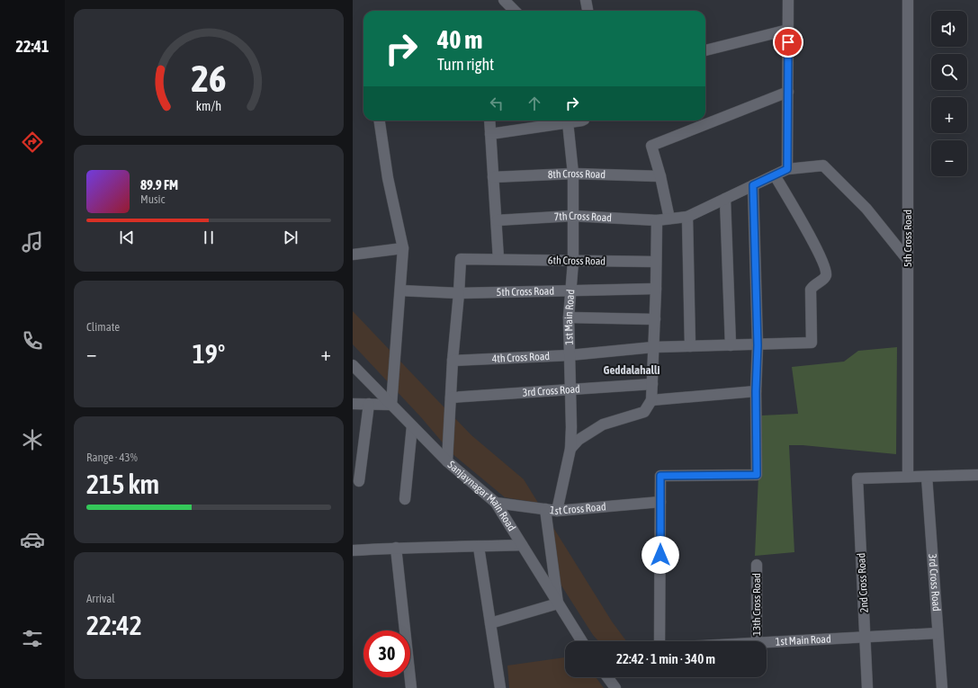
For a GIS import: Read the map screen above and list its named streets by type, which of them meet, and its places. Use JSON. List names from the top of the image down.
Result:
{
  "streets": {
    "street": [
      "8th Cross Road",
      "7th Cross Road",
      "5th Cross Road",
      "6th Cross Road",
      "1st Main Road",
      "4th Cross Road",
      "3rd Cross Road",
      "Sanjaynagar Main Road",
      "1st Cross Road",
      "2nd Cross Road",
      "13th Cross Road"
    ]
  },
  "crossings": [
    ["8th Cross Road", "1st Main Road"],
    ["7th Cross Road", "1st Main Road"],
    ["7th Cross Road", "4th Cross Road"],
    ["5th Cross Road", "6th Cross Road"],
    ["5th Cross Road", "1st Main Road"],
    ["5th Cross Road", "2nd Cross Road"],
    ["6th Cross Road", "1st Main Road"],
    ["1st Main Road", "4th Cross Road"],
    ["1st Main Road", "3rd Cross Road"],
    ["1st Main Road", "1st Cross Road"],
    ["1st Main Road", "2nd Cross Road"],
    ["Sanjaynagar Main Road", "1st Cross Road"]
  ],
  "districts": ["Geddalahalli"],
  "page": {
    "tabs": "22:41",
    "map_buttons": ["+", "−"],
    "turn": ["40 m", "Turn right"],
    "song": ["89.9 FM", "Music"],
    "tile": [
      "Climate",
      ["Range · 43%", "215 km"],
      ["Arrival", "22:42"]
    ],
    "heat": ["−", "19°", "+"],
    "limit": "30",
    "trip": "22:42 · 1 min · 340 m",
    "gauge": ["26", "km/h"]
  }
}
